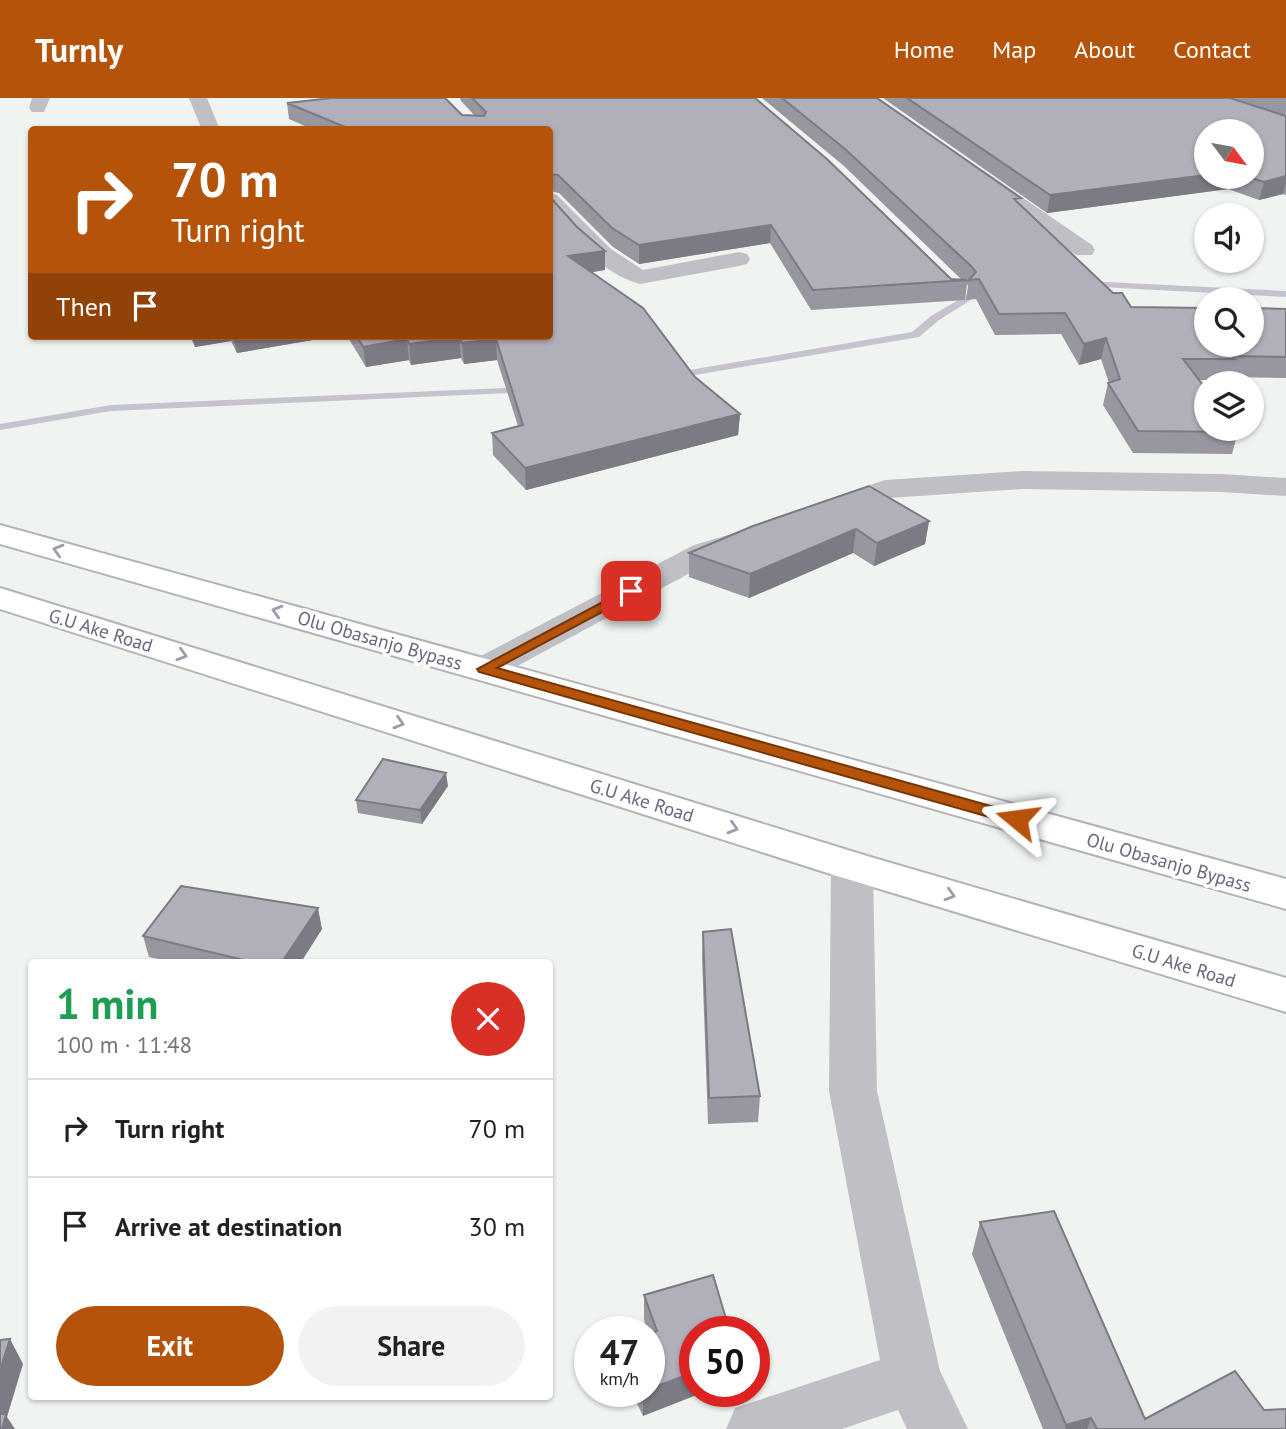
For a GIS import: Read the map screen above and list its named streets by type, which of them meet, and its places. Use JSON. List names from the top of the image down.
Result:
{
  "streets": {
    "main road": ["G.U Ake Road", "Olu Obasanjo Bypass"]
  },
  "one_way": ["G.U Ake Road", "Olu Obasanjo Bypass"],
  "north": "bottom right",
  "page": {
    "header": "Turnly",
    "nav": [
      "Home",
      "Map",
      "About",
      "Contact"
    ],
    "turn": ["70 m", "Turn right"],
    "then": "Then",
    "heading": ["1 min", "100 m · 11:48"],
    "list": [
      {
        "name": "Turn right",
        "value": "70 m"
      },
      {
        "name": "Arrive at destination",
        "value": "30 m"
      }
    ],
    "buttons": ["Exit", "Share"],
    "speed": "47 km/h",
    "limit": "50"
  }
}
